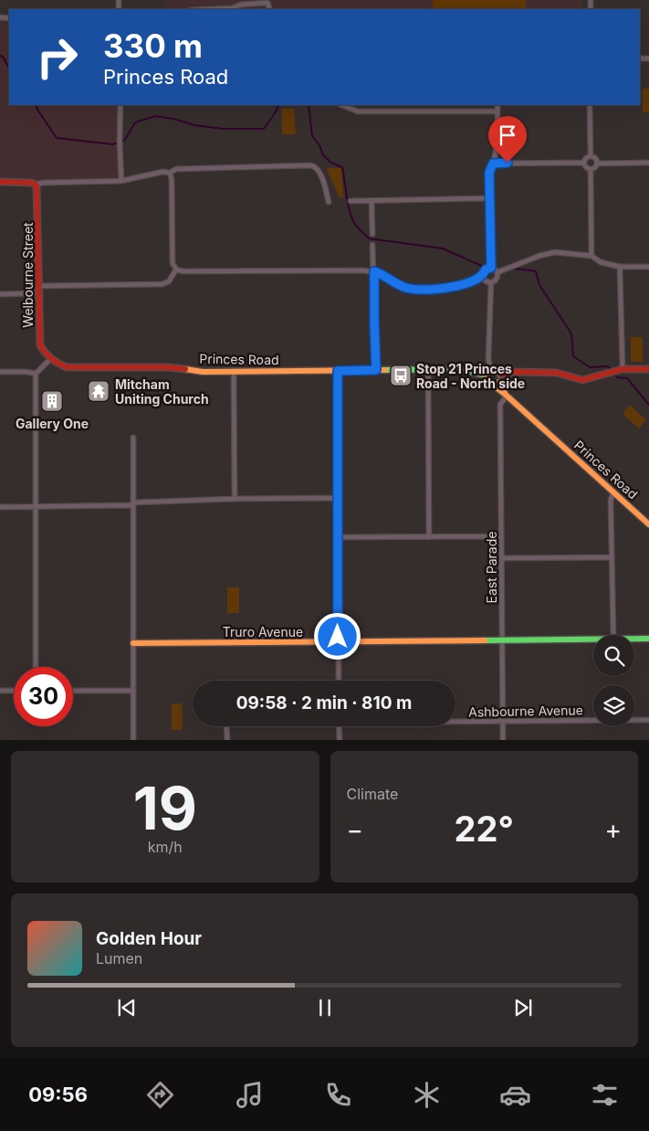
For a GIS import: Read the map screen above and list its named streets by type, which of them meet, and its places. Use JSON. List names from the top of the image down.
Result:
{
  "streets": {
    "street": [
      "Welbourne Street",
      "Princes Road",
      "East Parade",
      "Truro Avenue",
      "Ashbourne Avenue"
    ]
  },
  "crossings": [
    ["Welbourne Street", "Princes Road"],
    ["Princes Road", "East Parade"],
    ["East Parade", "Truro Avenue"],
    ["East Parade", "Ashbourne Avenue"]
  ],
  "places": {
    "bus stop": ["Stop 21 Princes Road - North side"],
    "temple": ["Mitcham Uniting Church"],
    "building": ["Gallery One"]
  },
  "page": {
    "turn": ["330 m", "Princes Road"],
    "limit": "30",
    "trip": "09:58 · 2 min · 810 m",
    "tile": [
      ["19", "km/h"],
      "Climate"
    ],
    "heat": ["−", "22°", "+"],
    "song": ["Golden Hour", "Lumen"],
    "tabs": "09:56"
  }
}
